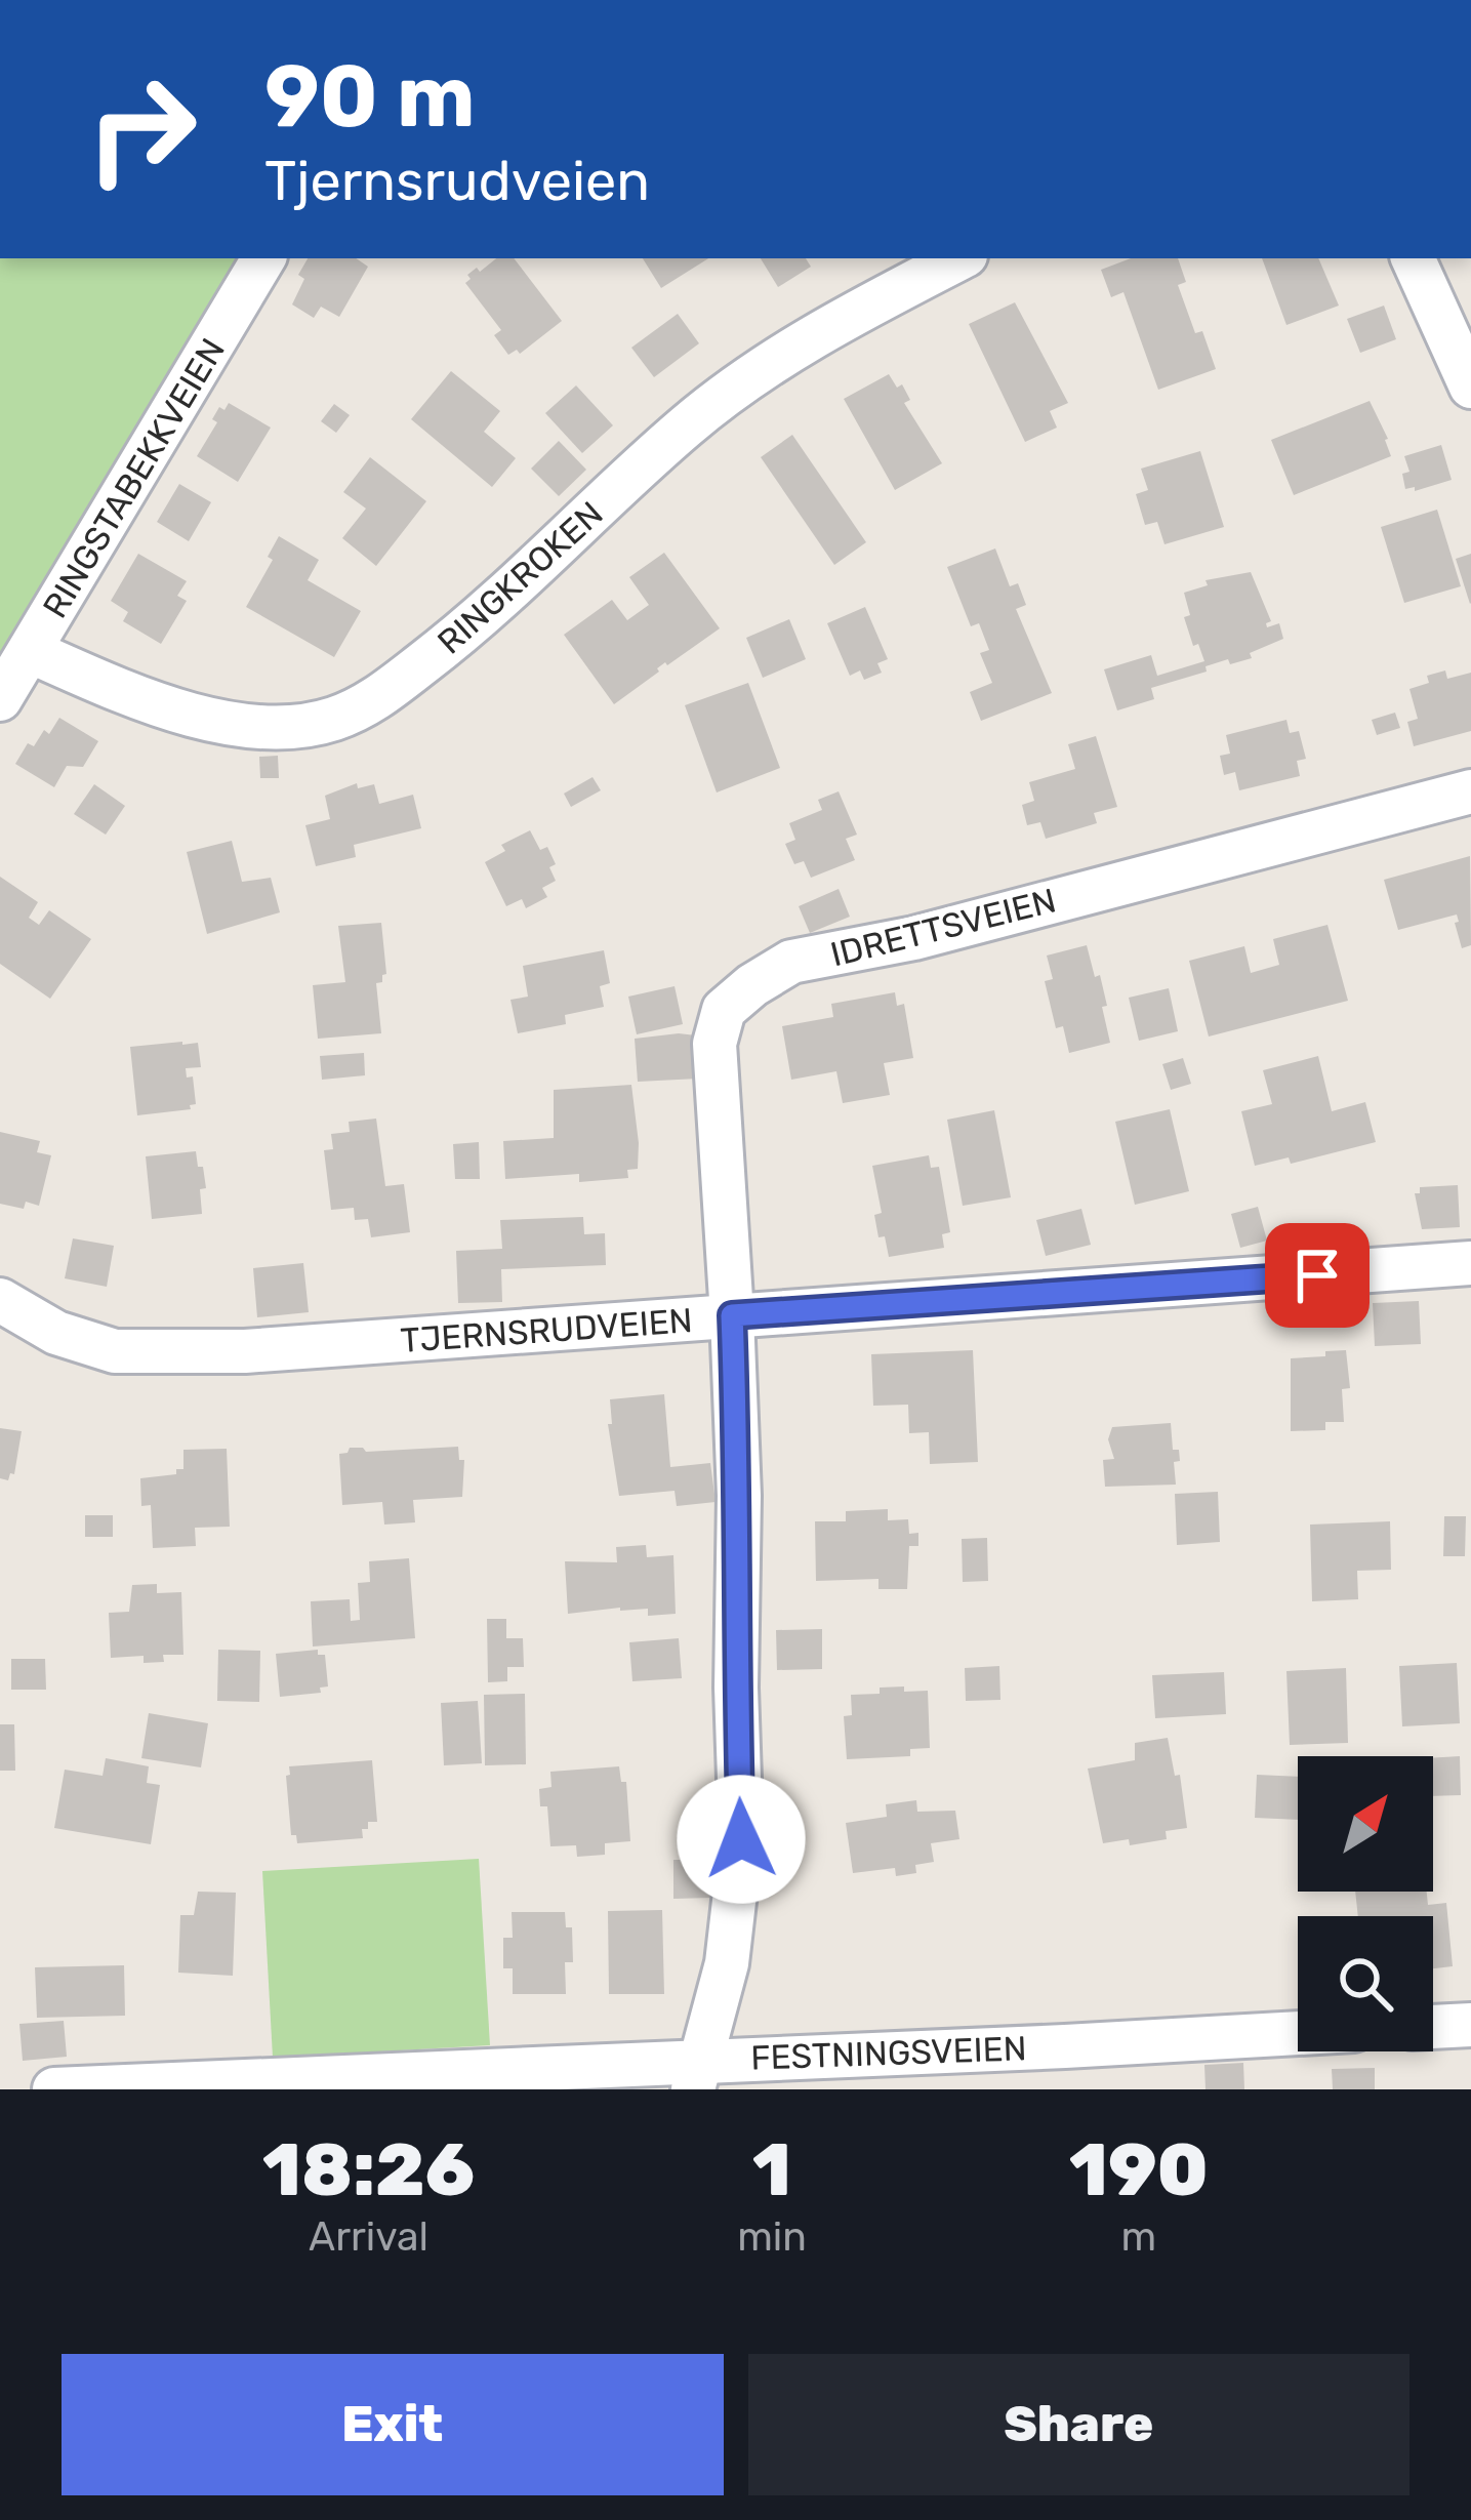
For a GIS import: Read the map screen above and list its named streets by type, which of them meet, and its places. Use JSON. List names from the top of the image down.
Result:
{
  "streets": {
    "street": [
      "RINGSTABEKKVEIEN",
      "RINGKROKEN",
      "IDRETTSVEIEN",
      "TJERNSRUDVEIEN",
      "FESTNINGSVEIEN"
    ]
  },
  "crossings": [
    ["RINGSTABEKKVEIEN", "RINGKROKEN"],
    ["IDRETTSVEIEN", "TJERNSRUDVEIEN"],
    ["IDRETTSVEIEN", "FESTNINGSVEIEN"]
  ],
  "north": "top right",
  "page": {
    "turn": ["90 m", "Tjernsrudveien"],
    "eta": [
      "18:26",
      "Arrival",
      "1",
      "min",
      "190",
      "m"
    ],
    "buttons": ["Exit", "Share"]
  }
}
